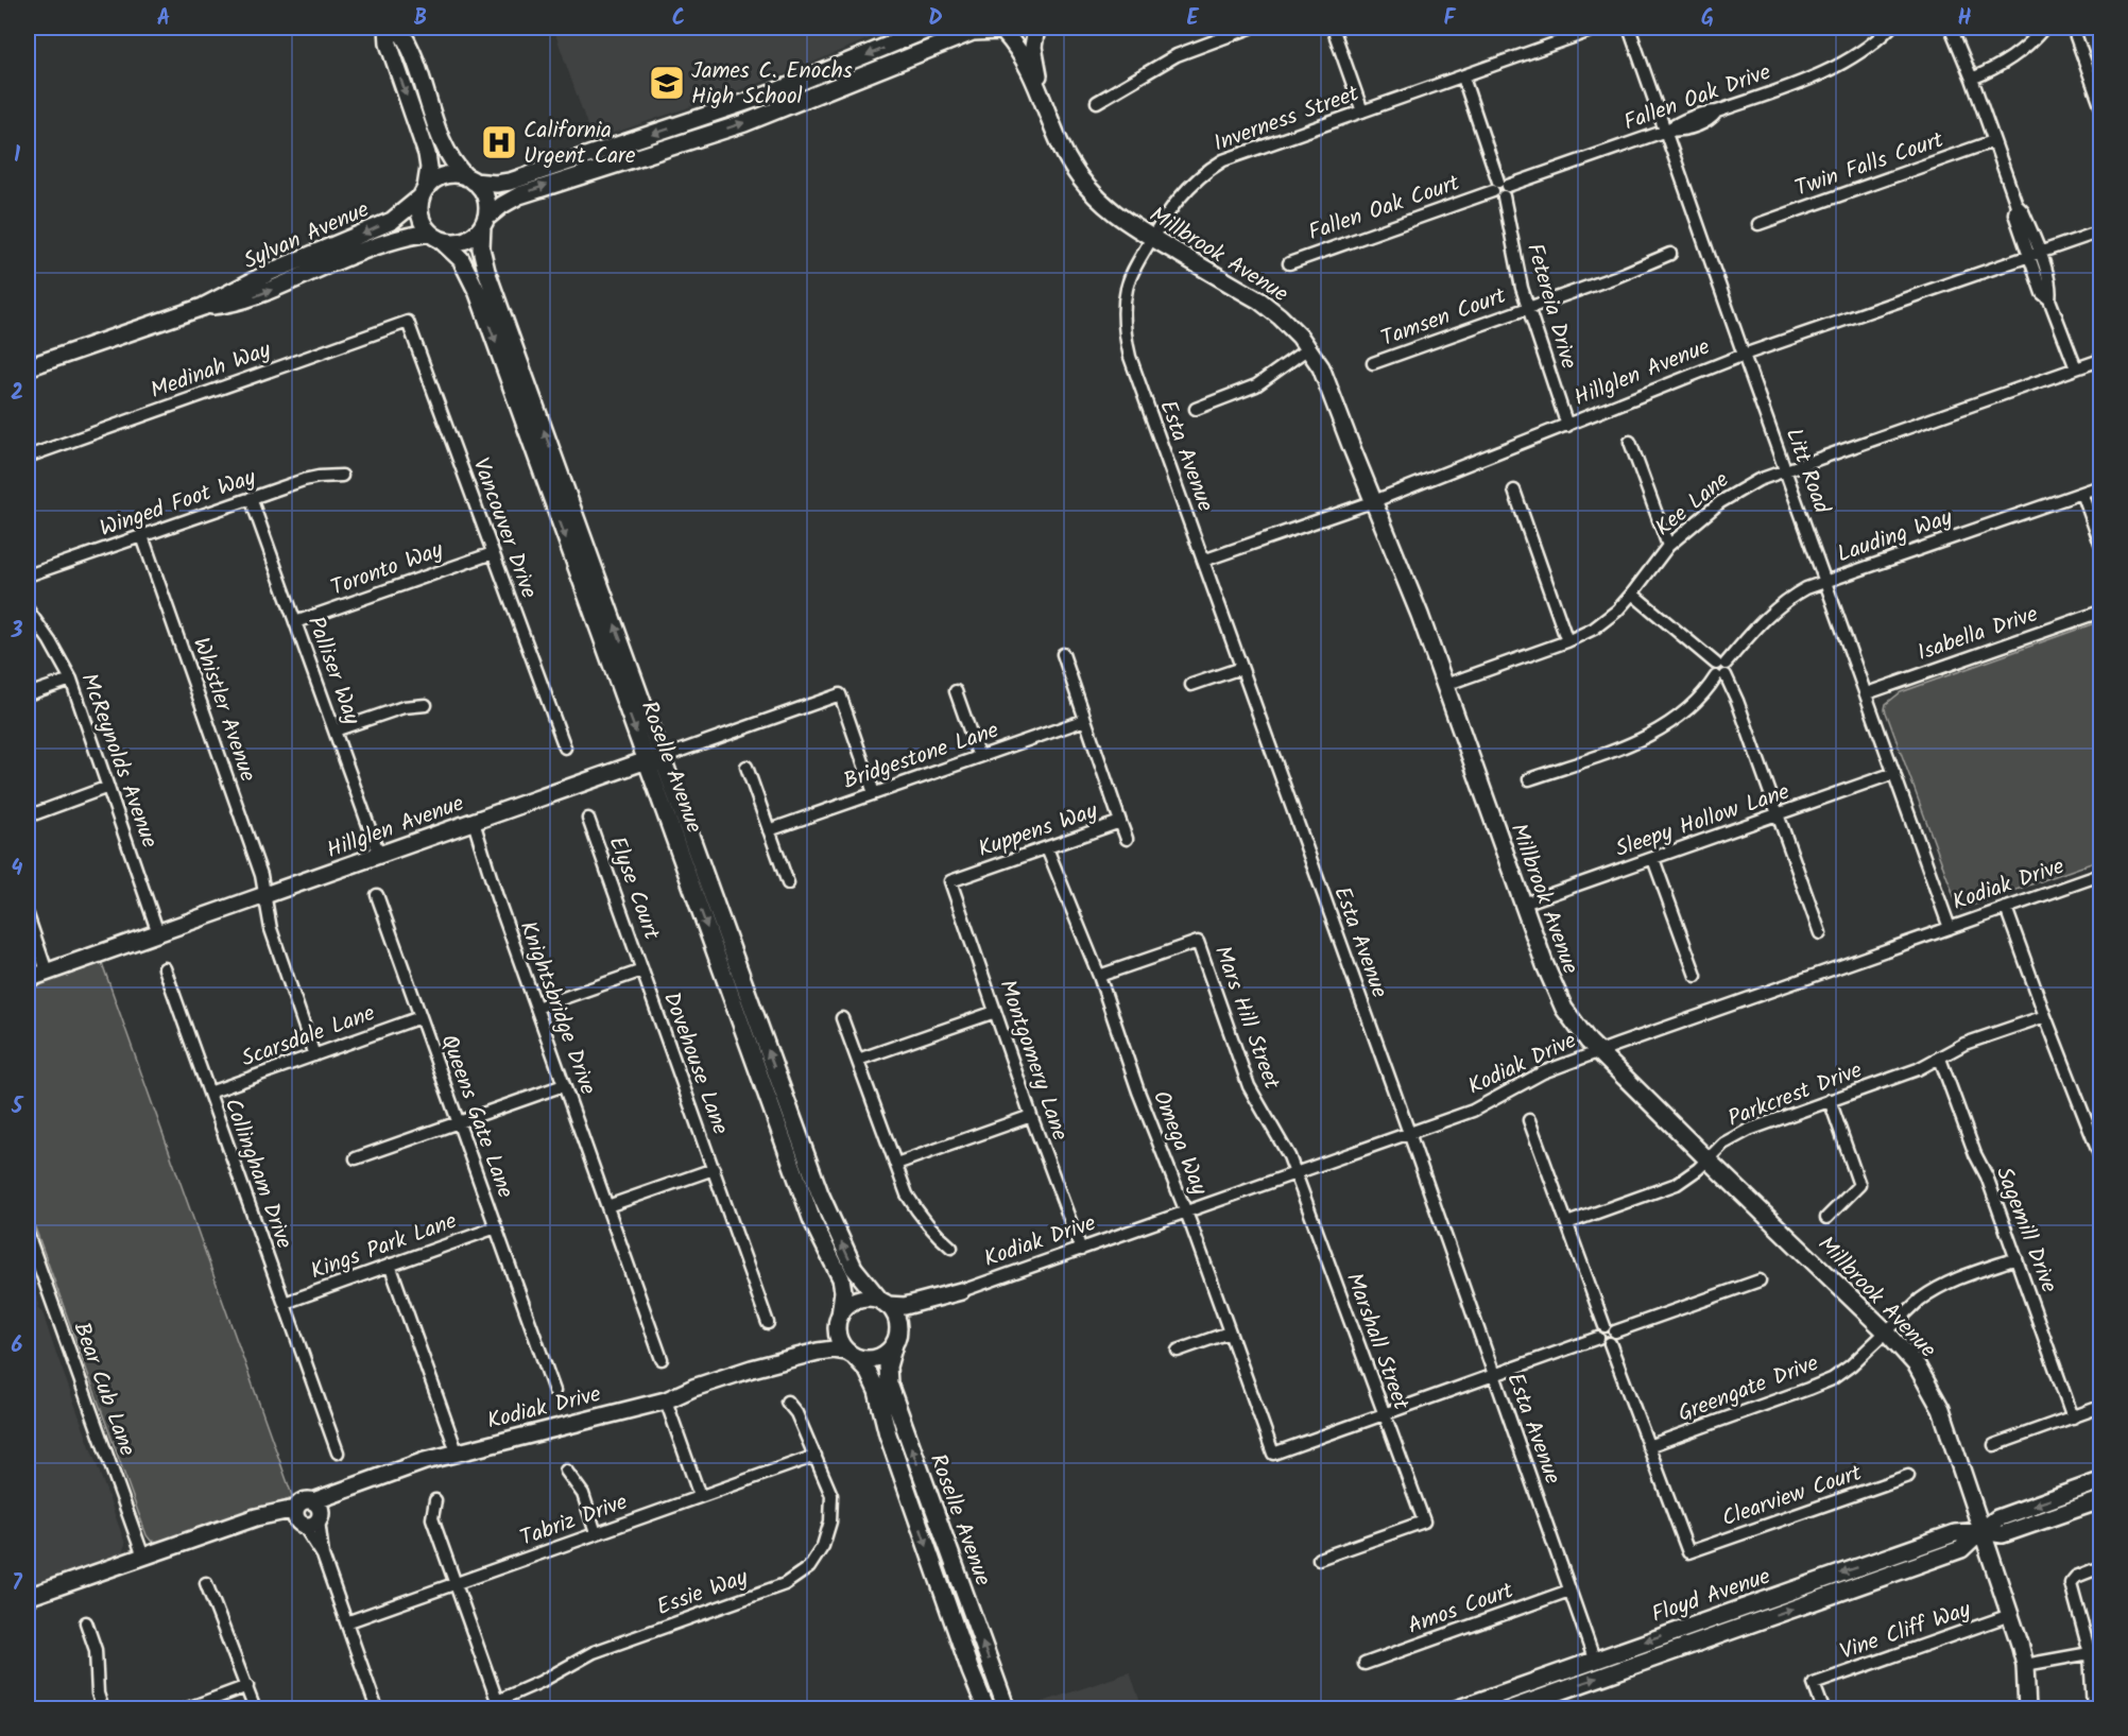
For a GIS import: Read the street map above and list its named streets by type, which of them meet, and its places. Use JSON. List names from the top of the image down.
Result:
{
  "streets": {
    "main road": [
      "Sylvan Avenue",
      "Millbrook Avenue",
      "Hillglen Avenue",
      "Roselle Avenue",
      "Kodiak Drive",
      "Floyd Avenue"
    ],
    "street": [
      "Fallen Oak Drive",
      "Inverness Street",
      "Twin Falls Court",
      "Fallen Oak Court",
      "Fetereia Drive",
      "Tamsen Court",
      "Medinah Way",
      "Esta Avenue",
      "Litt Road",
      "Winged Foot Way",
      "Kee Lane",
      "Vancouver Drive",
      "Lauding Way",
      "Toronto Way",
      "Isabella Drive",
      "Palliser Way",
      "Whistler Avenue",
      "Bridgestone Lane",
      "McReynolds Avenue",
      "Sleepy Hollow Lane",
      "Kuppens Way",
      "Elyse Court",
      "Knightsbridge Drive",
      "Mars Hill Street",
      "Scarsdale Lane",
      "Montgomery Lane",
      "Dovehouse Lane",
      "Parkcrest Drive",
      "Queens Gate Lane",
      "Omega Way",
      "Collingham Drive",
      "Sagemill Drive",
      "Kings Park Lane",
      "Marshall Street",
      "Greengate Drive",
      "Bear Cub Lane",
      "Clearview Court",
      "Tabriz Drive",
      "Essie Way",
      "Amos Court",
      "Vine Cliff Way"
    ]
  },
  "crossings": [
    ["Fallen Oak Drive", "Fallen Oak Court"],
    ["Fallen Oak Drive", "Fetereia Drive"],
    ["Fallen Oak Drive", "Litt Road"],
    ["Inverness Street", "Millbrook Avenue"],
    ["Inverness Street", "Fetereia Drive"],
    ["Inverness Street", "Esta Avenue"],
    ["Fallen Oak Court", "Fetereia Drive"],
    ["Sylvan Avenue", "Roselle Avenue"],
    ["Millbrook Avenue", "Hillglen Avenue"],
    ["Millbrook Avenue", "Esta Avenue"],
    ["Millbrook Avenue", "Kee Lane"],
    ["Millbrook Avenue", "Sleepy Hollow Lane"],
    ["Millbrook Avenue", "Kodiak Drive"],
    ["Millbrook Avenue", "Parkcrest Drive"],
    ["Millbrook Avenue", "Greengate Drive"],
    ["Millbrook Avenue", "Floyd Avenue"],
    ["Millbrook Avenue", "Vine Cliff Way"],
    ["Fetereia Drive", "Tamsen Court"],
    ["Fetereia Drive", "Hillglen Avenue"],
    ["Medinah Way", "Vancouver Drive"],
    ["Hillglen Avenue", "Esta Avenue"],
    ["Hillglen Avenue", "Litt Road"],
    ["Hillglen Avenue", "Palliser Way"],
    ["Hillglen Avenue", "Whistler Avenue"],
    ["Hillglen Avenue", "McReynolds Avenue"],
    ["Hillglen Avenue", "Roselle Avenue"],
    ["Hillglen Avenue", "Knightsbridge Drive"],
    ["Esta Avenue", "Kodiak Drive"],
    ["Esta Avenue", "Floyd Avenue"],
    ["Esta Avenue", "Amos Court"],
    ["Litt Road", "Kee Lane"],
    ["Litt Road", "Lauding Way"],
    ["Litt Road", "Isabella Drive"],
    ["Litt Road", "Sleepy Hollow Lane"],
    ["Litt Road", "Kodiak Drive"],
    ["Winged Foot Way", "Palliser Way"],
    ["Winged Foot Way", "Whistler Avenue"],
    ["Vancouver Drive", "Toronto Way"],
    ["Toronto Way", "Palliser Way"],
    ["Whistler Avenue", "Scarsdale Lane"],
    ["Roselle Avenue", "Kodiak Drive"],
    ["Kuppens Way", "Montgomery Lane"],
    ["Kuppens Way", "Omega Way"],
    ["Kodiak Drive", "Mars Hill Street"],
    ["Kodiak Drive", "Montgomery Lane"],
    ["Kodiak Drive", "Omega Way"],
    ["Kodiak Drive", "Marshall Street"],
    ["Kodiak Drive", "Bear Cub Lane"],
    ["Elyse Court", "Dovehouse Lane"],
    ["Mars Hill Street", "Omega Way"],
    ["Mars Hill Street", "Marshall Street"],
    ["Scarsdale Lane", "Queens Gate Lane"],
    ["Scarsdale Lane", "Collingham Drive"],
    ["Parkcrest Drive", "Sagemill Drive"],
    ["Queens Gate Lane", "Kings Park Lane"],
    ["Omega Way", "Marshall Street"],
    ["Collingham Drive", "Kings Park Lane"],
    ["Sagemill Drive", "Greengate Drive"],
    ["Greengate Drive", "Clearview Court"],
    ["Tabriz Drive", "Essie Way"]
  ],
  "places": {
    "school or university": ["James C. Enochs High School"],
    "hospital": ["California Urgent Care"]
  },
  "grid": {
    "columns": [
      "A",
      "B",
      "C",
      "D",
      "E",
      "F",
      "G",
      "H"
    ],
    "rows": [
      "1",
      "2",
      "3",
      "4",
      "5",
      "6",
      "7"
    ]
  }
}
